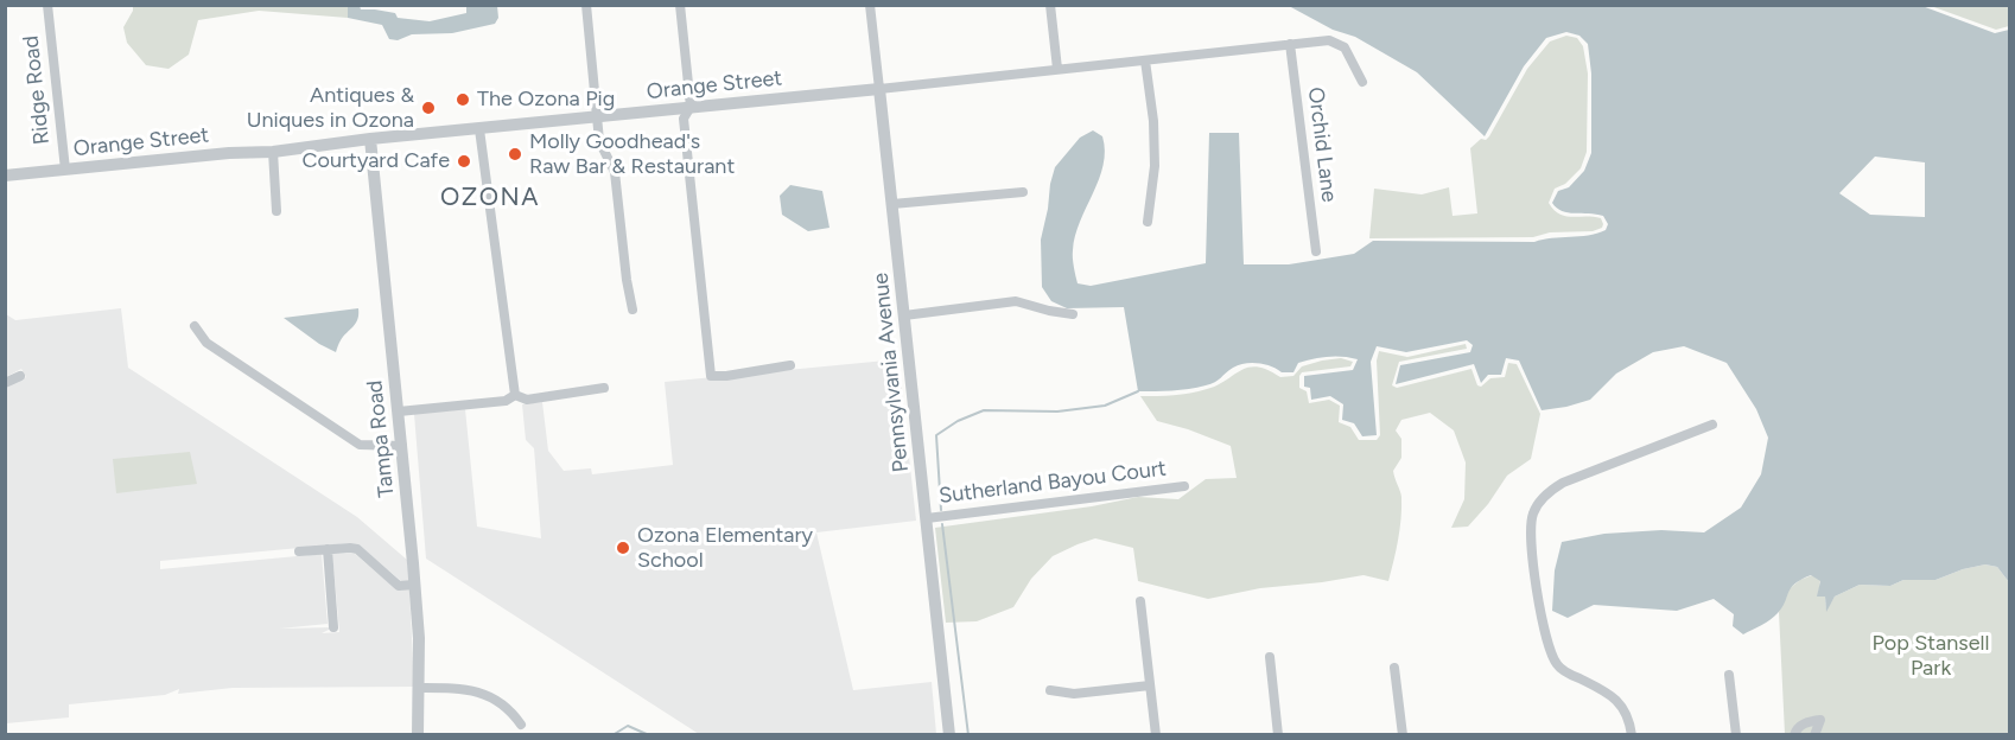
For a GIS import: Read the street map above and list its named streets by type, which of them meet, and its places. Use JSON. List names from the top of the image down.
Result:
{
  "streets": {
    "street": [
      "Orange Street",
      "Ridge Road",
      "Orchid Lane",
      "Pennsylvania Avenue",
      "Tampa Road",
      "Sutherland Bayou Court"
    ]
  },
  "crossings": [
    ["Orange Street", "Ridge Road"],
    ["Orange Street", "Orchid Lane"],
    ["Orange Street", "Pennsylvania Avenue"],
    ["Orange Street", "Tampa Road"],
    ["Pennsylvania Avenue", "Sutherland Bayou Court"]
  ],
  "districts": ["OZONA"],
  "parks": ["Pop Stansell Park"],
  "places": [
    "The Ozona Pig",
    "Antiques & Uniques in Ozona",
    "Molly Goodhead's Raw Bar & Restaurant",
    "Courtyard Cafe",
    "Ozona Elementary School"
  ]
}
